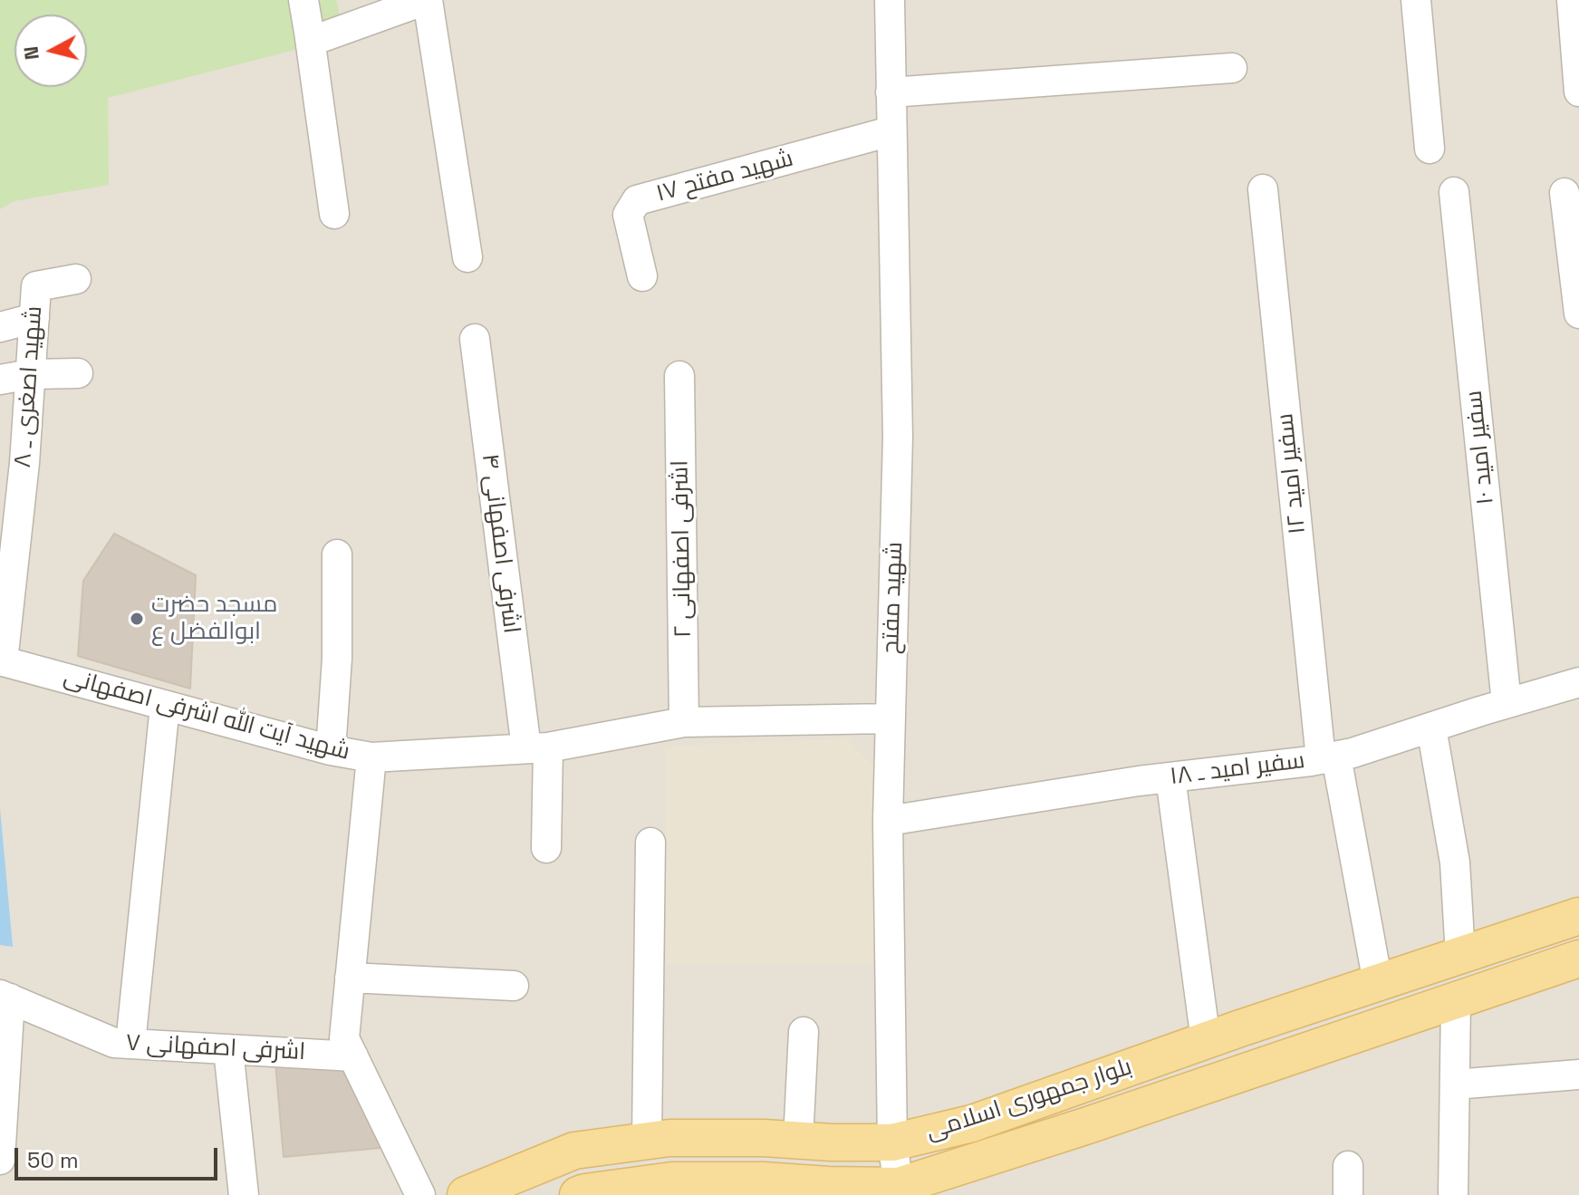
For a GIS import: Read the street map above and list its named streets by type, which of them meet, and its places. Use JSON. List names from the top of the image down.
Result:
{
  "streets": {
    "main road": ["بلوار جمهوری اسلامی"],
    "street": [
      "شهید مفتح ۱۷",
      "شهید اصغری ـ ۸",
      "سفیر امید ۱۰",
      "سفیر امید ۱۲",
      "اشرفی اصفهانی ۴",
      "اشرفی اصفهانی ۲",
      "شهید مفتح",
      "شهید آیت الله اشرفی اصفهانی",
      "سفیر امید ـ ۱۸",
      "اشرفی اصفهانی ۷"
    ]
  },
  "crossings": [
    ["شهید مفتح ۱۷", "شهید مفتح"],
    ["شهید اصغری ـ ۸", "شهید آیت الله اشرفی اصفهانی"],
    ["سفیر امید ۱۰", "سفیر امید ـ ۱۸"],
    ["سفیر امید ۱۲", "سفیر امید ـ ۱۸"],
    ["سفیر امید ۱۲", "بلوار جمهوری اسلامی"],
    ["اشرفی اصفهانی ۴", "شهید آیت الله اشرفی اصفهانی"],
    ["اشرفی اصفهانی ۲", "شهید آیت الله اشرفی اصفهانی"],
    ["شهید مفتح", "شهید آیت الله اشرفی اصفهانی"],
    ["شهید مفتح", "سفیر امید ـ ۱۸"],
    ["شهید مفتح", "بلوار جمهوری اسلامی"]
  ],
  "places": ["مسجد حضرت ابوالفضل ع"],
  "scale_bar": "50 m",
  "north": "left"
}
